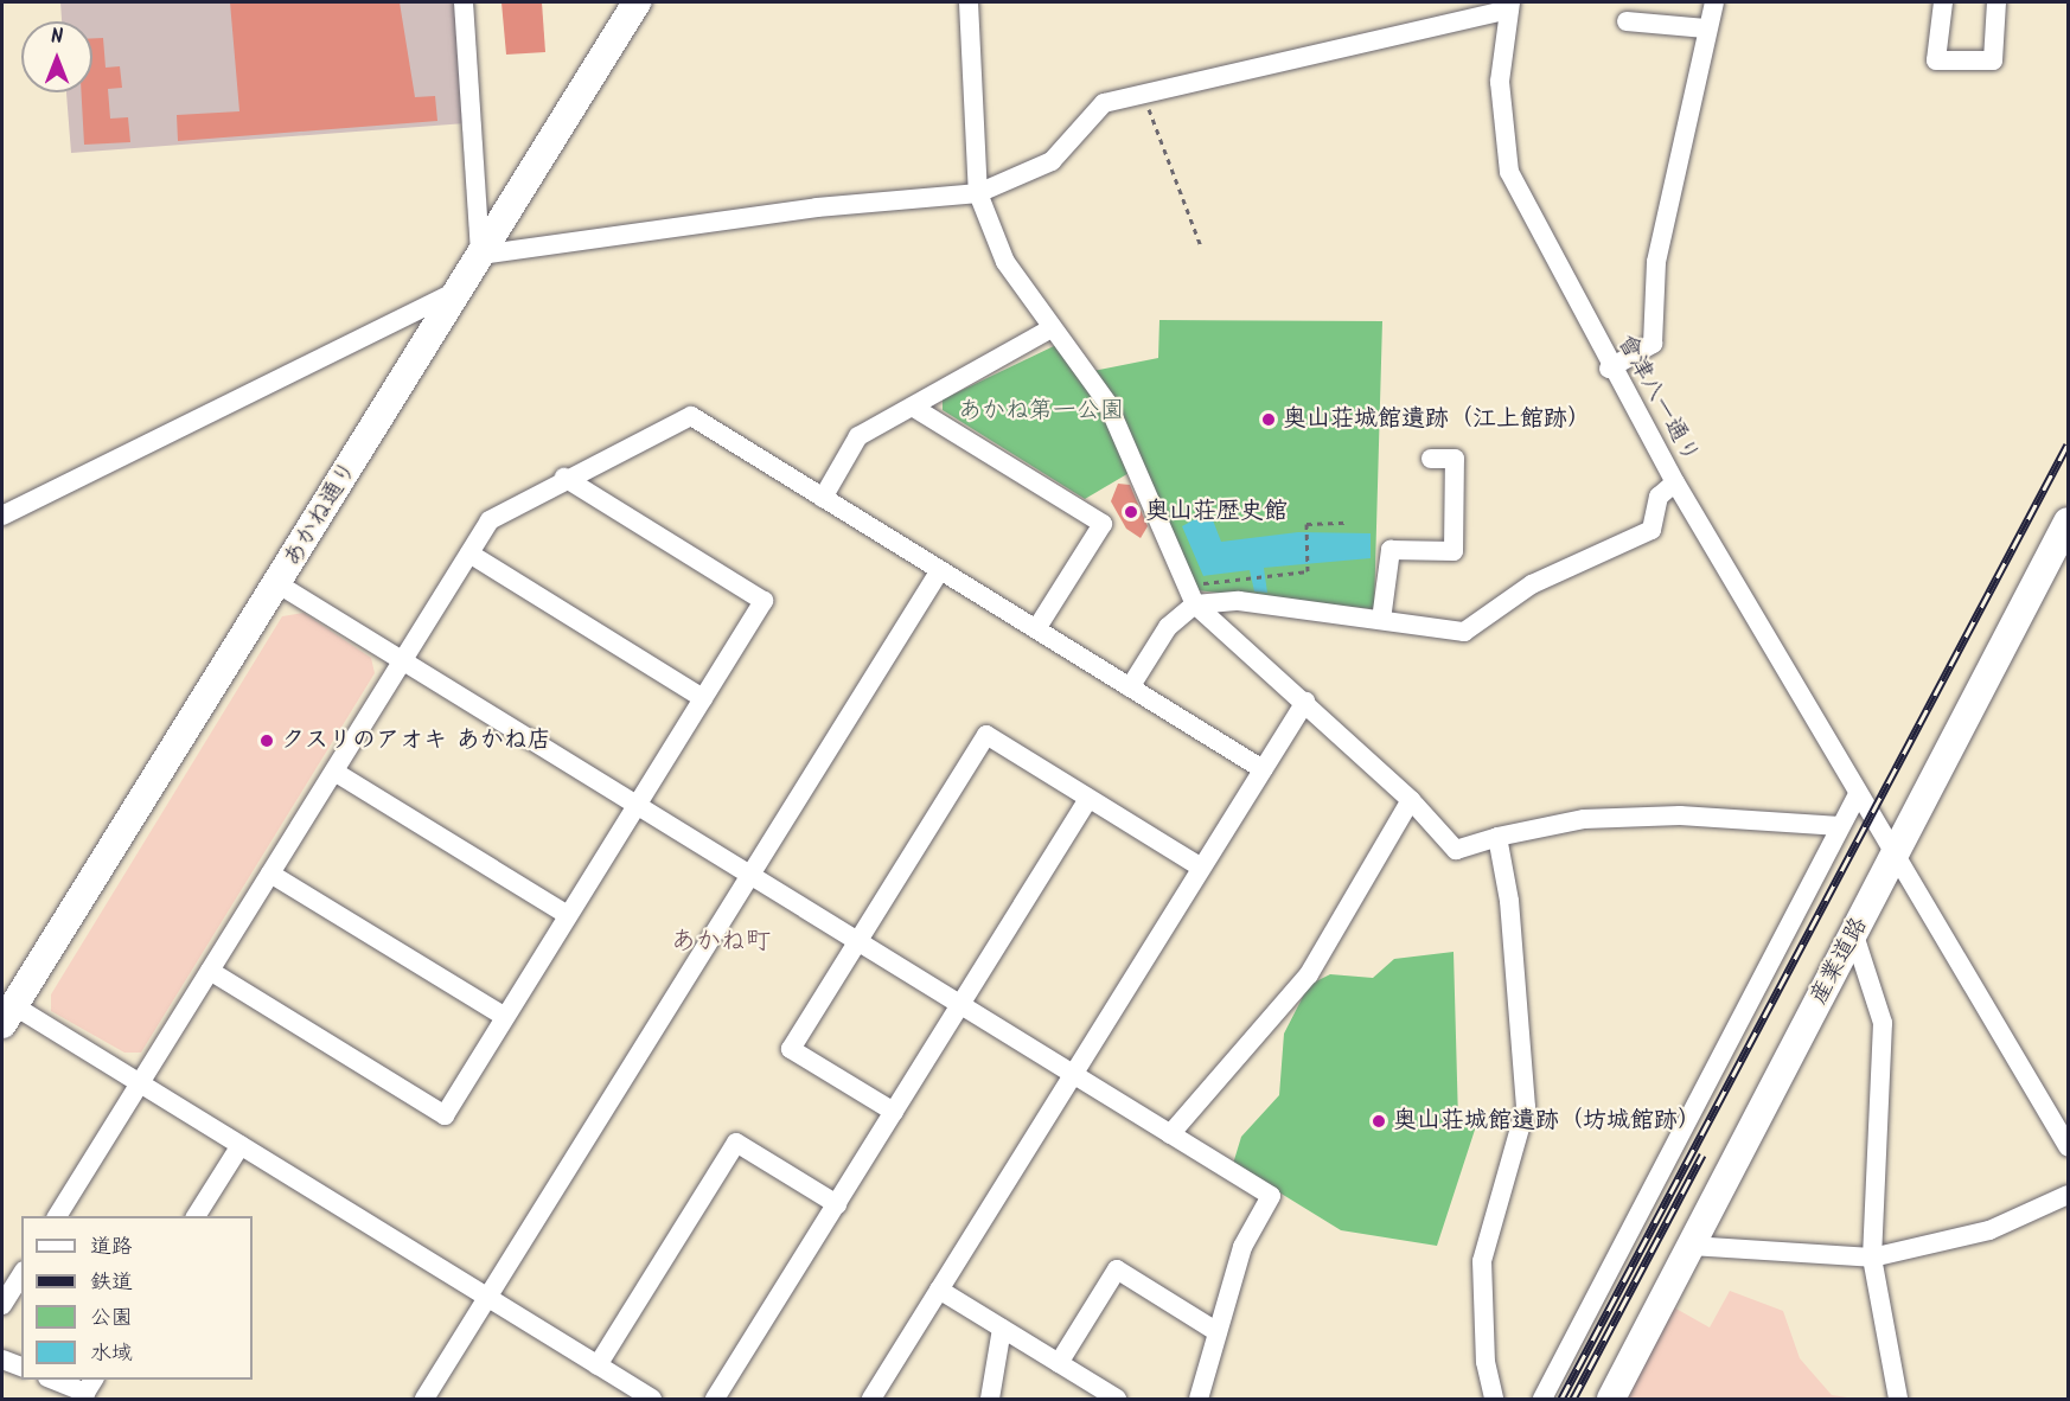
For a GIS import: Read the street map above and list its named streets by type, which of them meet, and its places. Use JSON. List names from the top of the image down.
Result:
{
  "streets": {
    "street": ["會津八一通り", "あかね通り", "産業道路"]
  },
  "crossings": [
    ["會津八一通り", "産業道路"]
  ],
  "districts": ["あかね町"],
  "parks": ["あかね第一公園"],
  "places": [
    "奥山荘城館遺跡（江上館跡）",
    "奥山荘歴史館",
    "クスリのアオキ あかね店",
    "奥山荘城館遺跡（坊城館跡）"
  ],
  "legend": [
    "道路",
    "鉄道",
    "公園",
    "水域"
  ],
  "north": "top"
}
